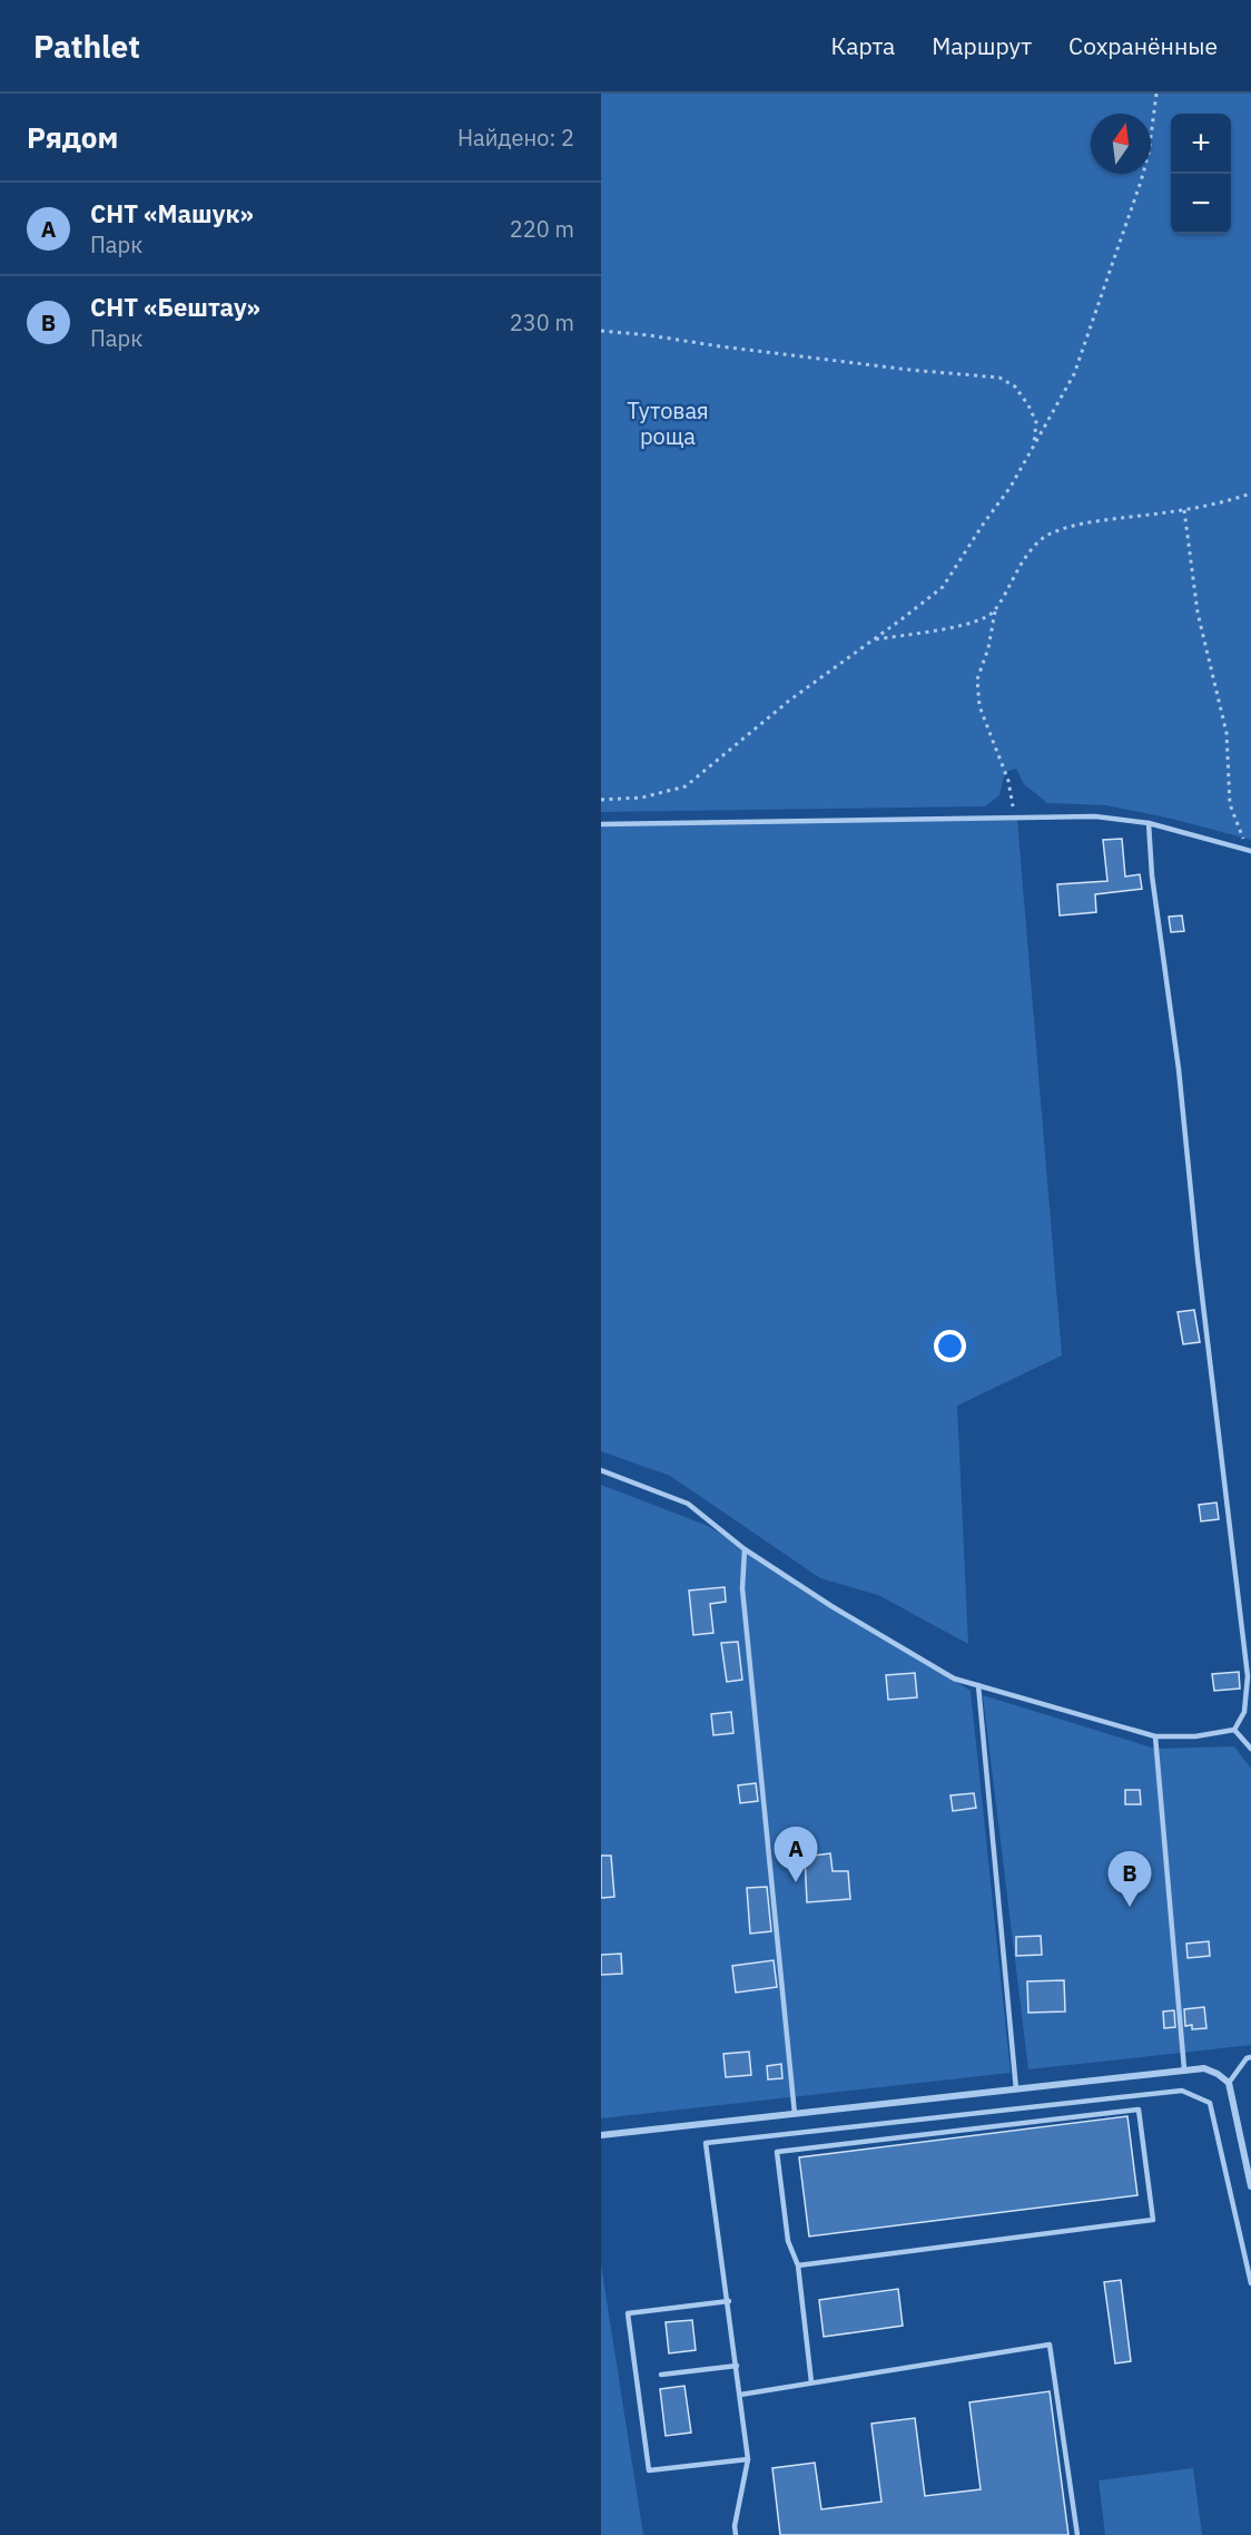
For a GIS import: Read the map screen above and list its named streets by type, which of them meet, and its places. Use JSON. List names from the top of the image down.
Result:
{
  "parks": ["Тутовая роща"],
  "north": "top",
  "page": {
    "header": "Pathlet",
    "nav": ["Карта", "Маршрут", "Сохранённые"],
    "heading": ["Рядом", "Найдено: 2"],
    "map_buttons": ["+", "−"],
    "list": [
      {
        "mark": "A",
        "name": "СНТ «Машук»",
        "note": "Парк",
        "value": "220 m"
      },
      {
        "mark": "B",
        "name": "СНТ «Бештау»",
        "note": "Парк",
        "value": "230 m"
      }
    ],
    "pins": ["A", "B"]
  }
}
